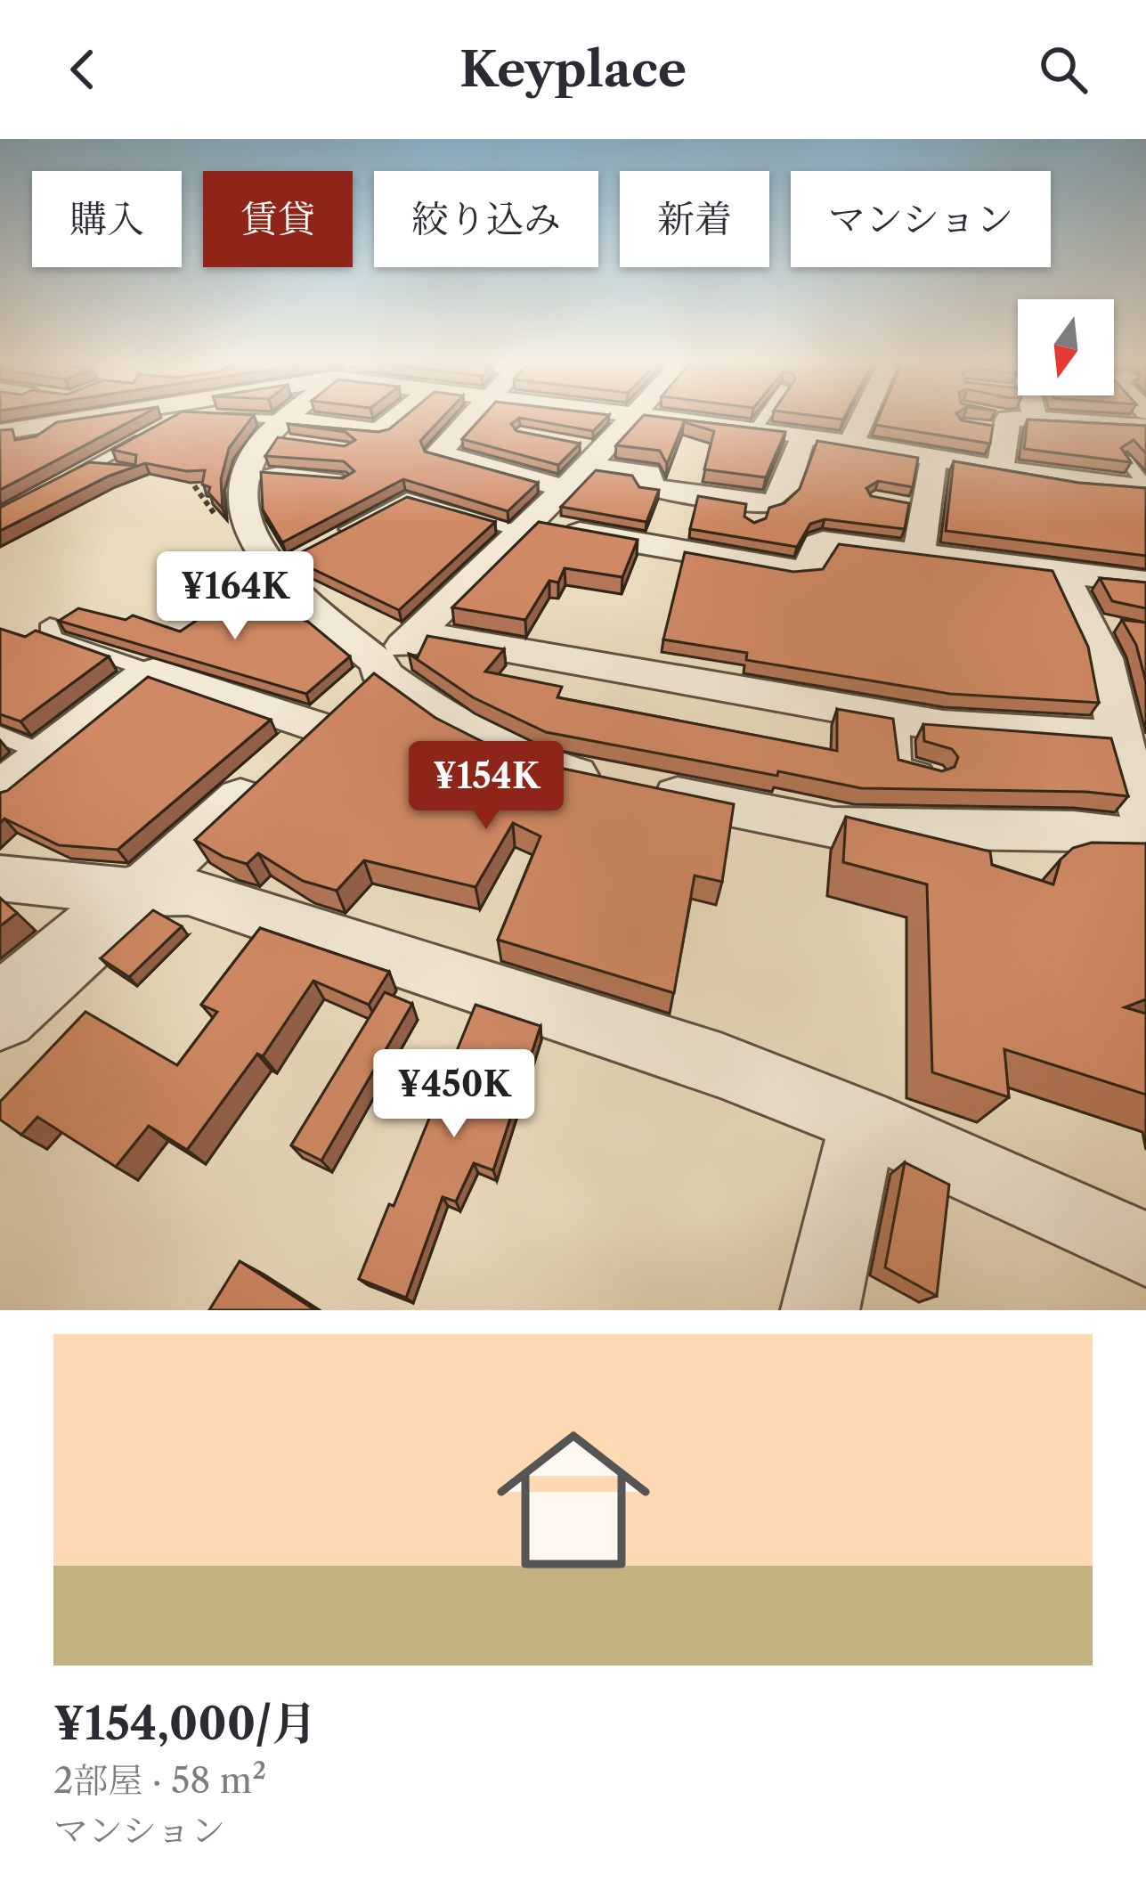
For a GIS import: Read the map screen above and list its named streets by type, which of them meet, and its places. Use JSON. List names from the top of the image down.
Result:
{
  "north": "bottom",
  "page": {
    "header": "Keyplace",
    "chip": [
      "購入",
      "賃貸",
      "絞り込み",
      "新着",
      "マンション"
    ],
    "price": ["¥164K", "¥154K", "¥450K"],
    "list": [
      {
        "name": "¥154,000/月",
        "note": "2部屋 · 58 m² · マンション"
      }
    ]
  }
}
